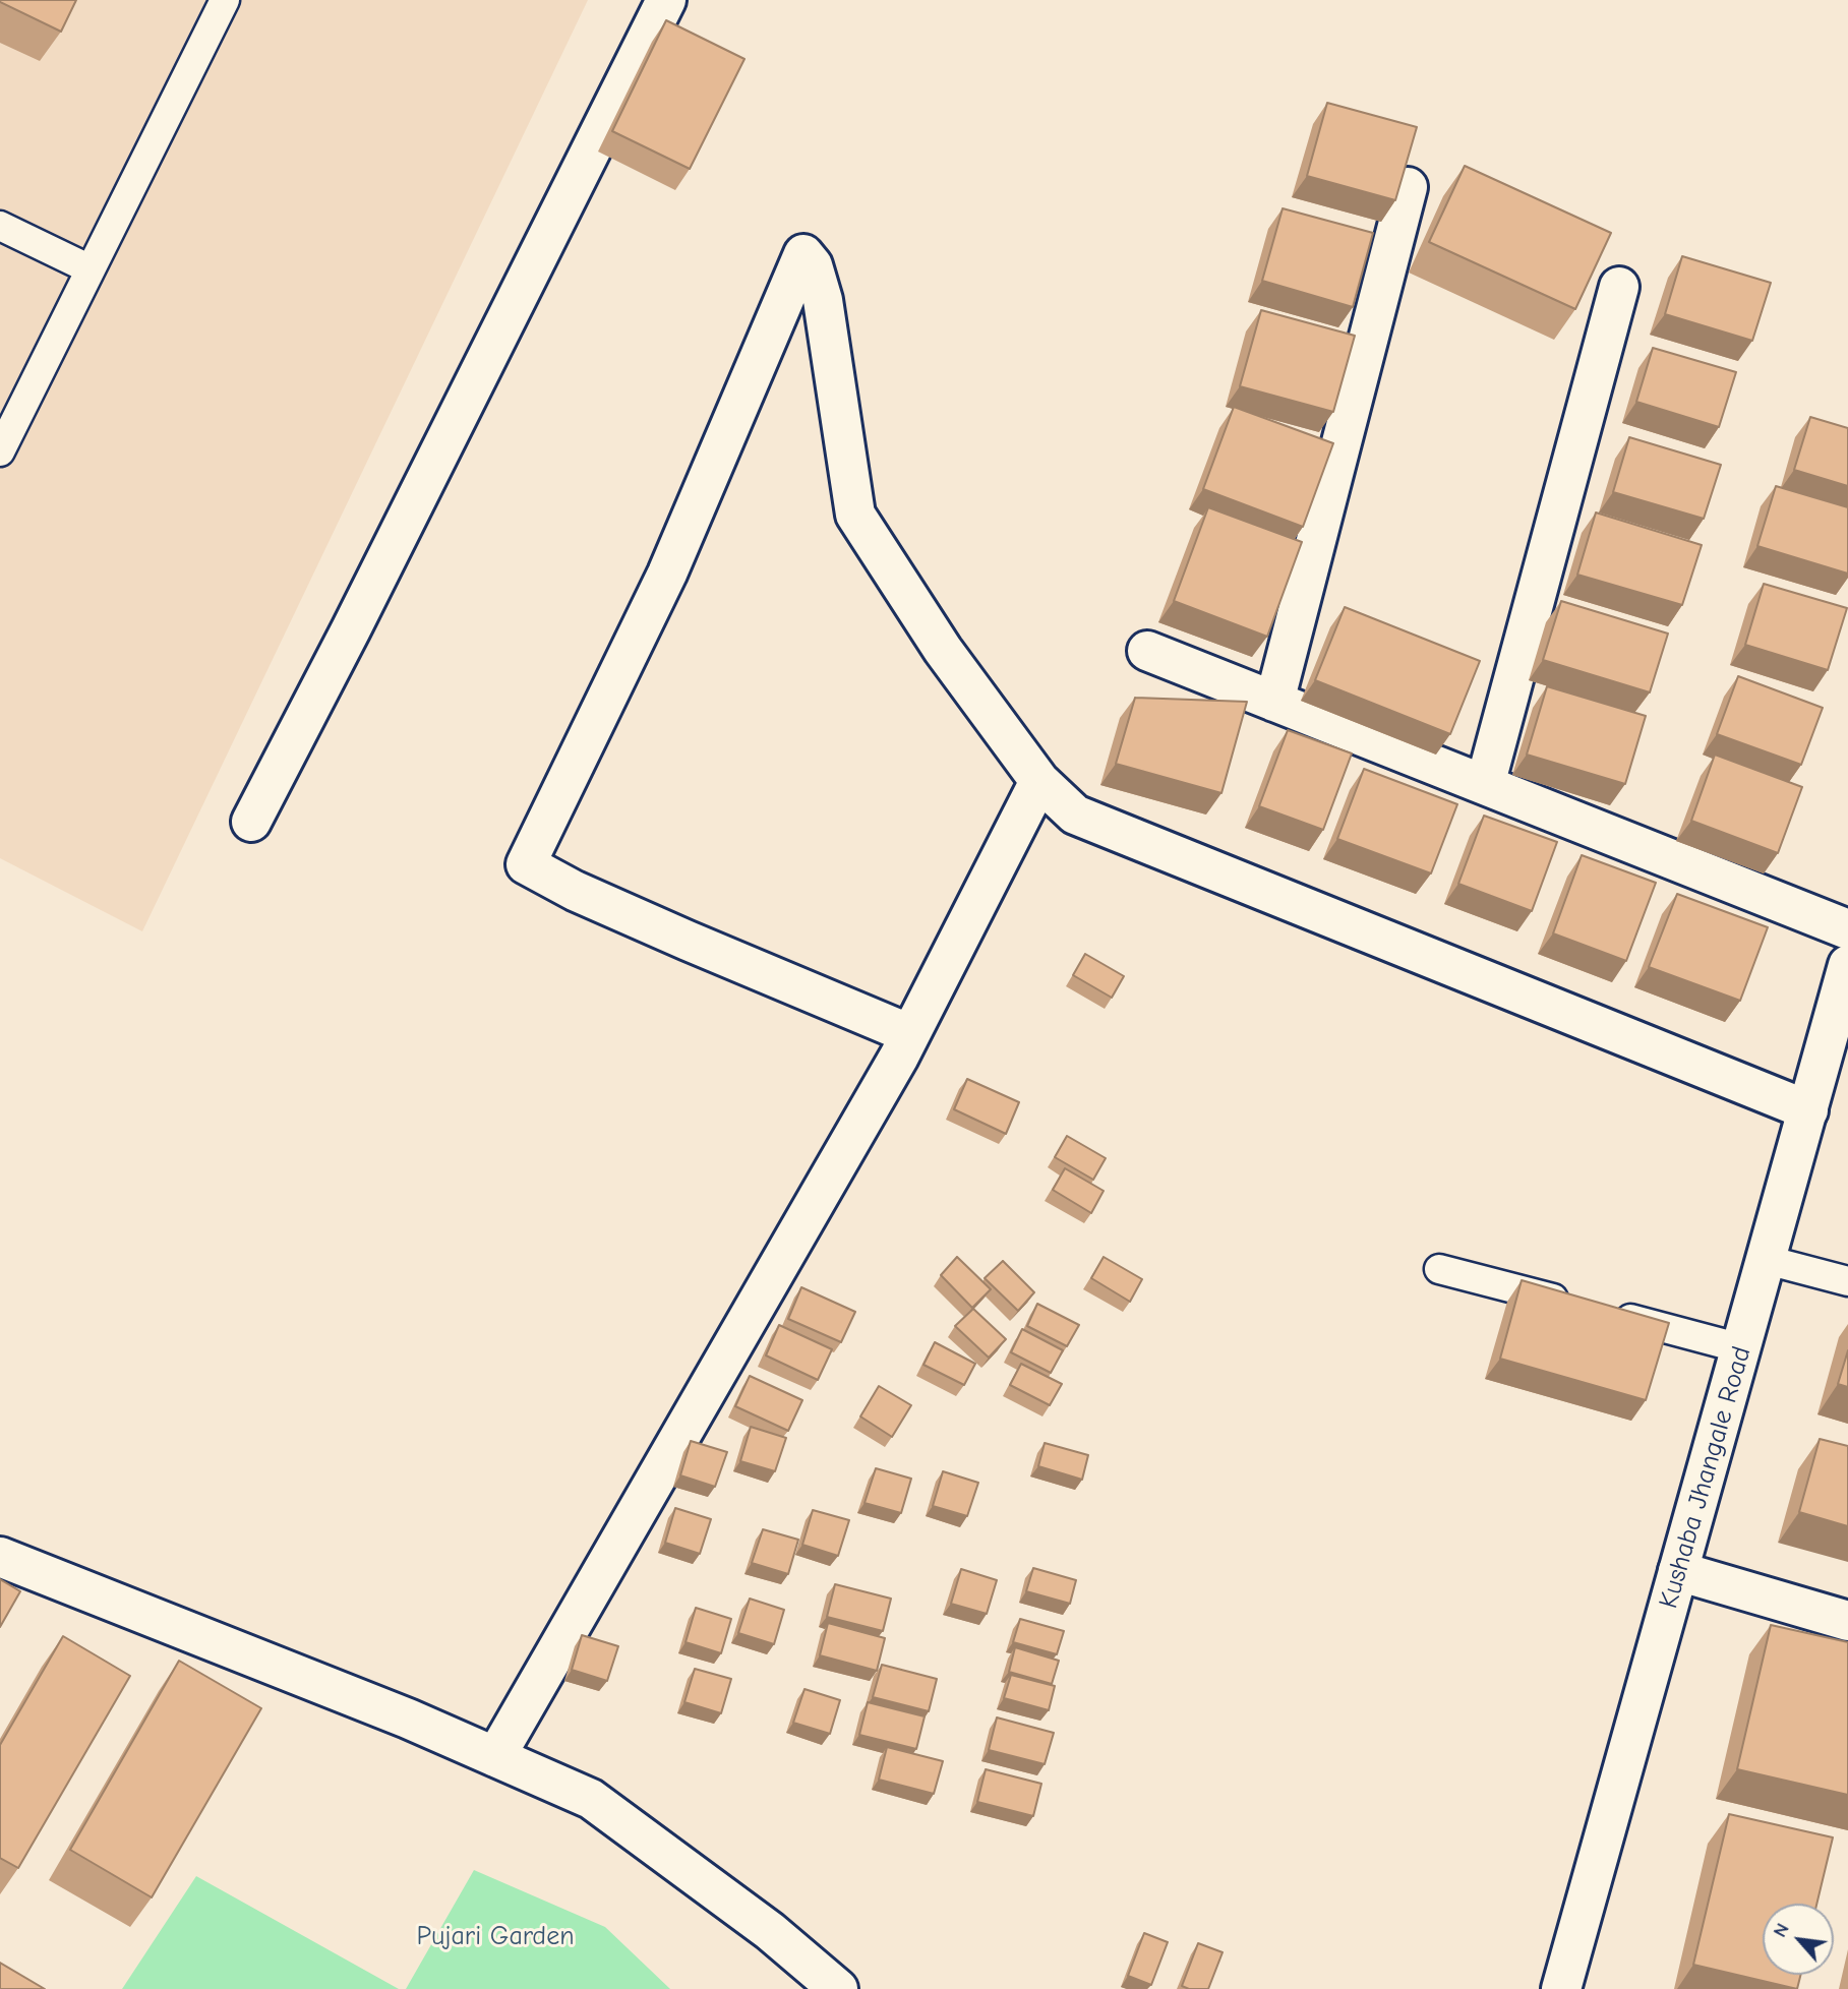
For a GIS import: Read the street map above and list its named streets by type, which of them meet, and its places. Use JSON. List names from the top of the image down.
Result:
{
  "streets": {
    "street": ["Kushaba Jhangale Road"]
  },
  "parks": ["Pujari Garden"],
  "north": "top left"
}
